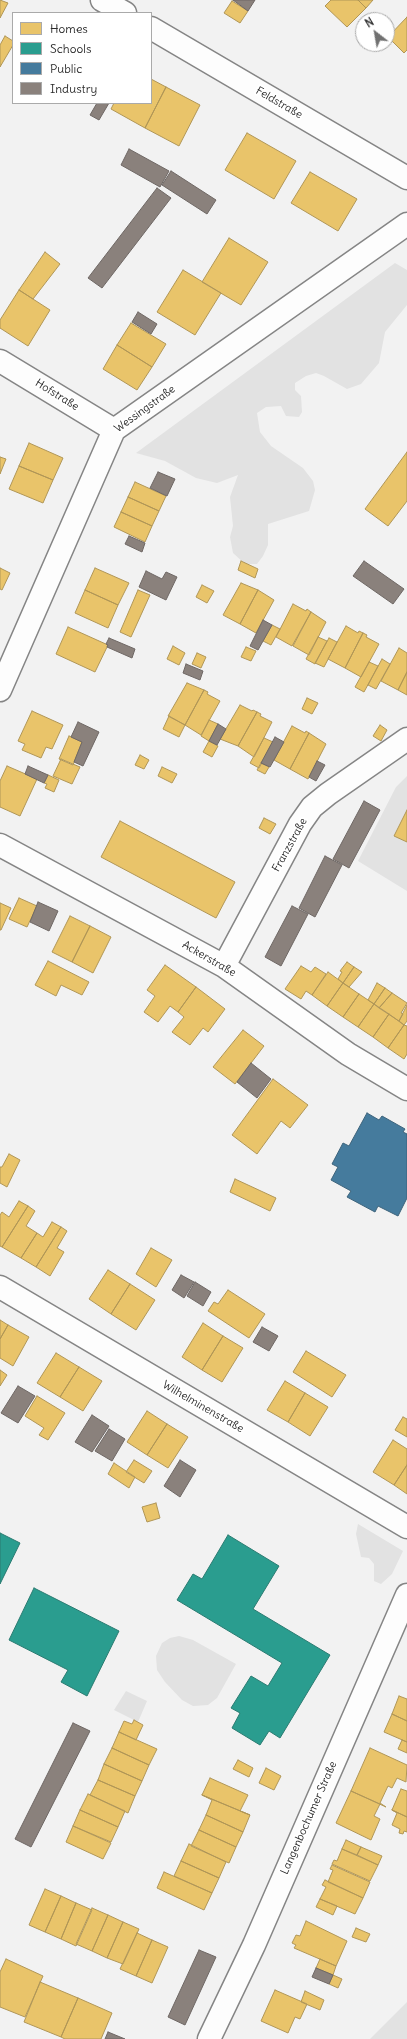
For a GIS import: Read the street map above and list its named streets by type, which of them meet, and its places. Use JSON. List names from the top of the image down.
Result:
{
  "streets": {
    "street": [
      "Feldstraße",
      "Hofstraße",
      "Wessingstraße",
      "Franzstraße",
      "Ackerstraße",
      "Wilhelminenstraße",
      "Langenbochumer Straße"
    ]
  },
  "crossings": [
    ["Hofstraße", "Wessingstraße"],
    ["Franzstraße", "Ackerstraße"]
  ],
  "legend": [
    "Homes",
    "Schools",
    "Public",
    "Industry"
  ],
  "north": "top left"
}
